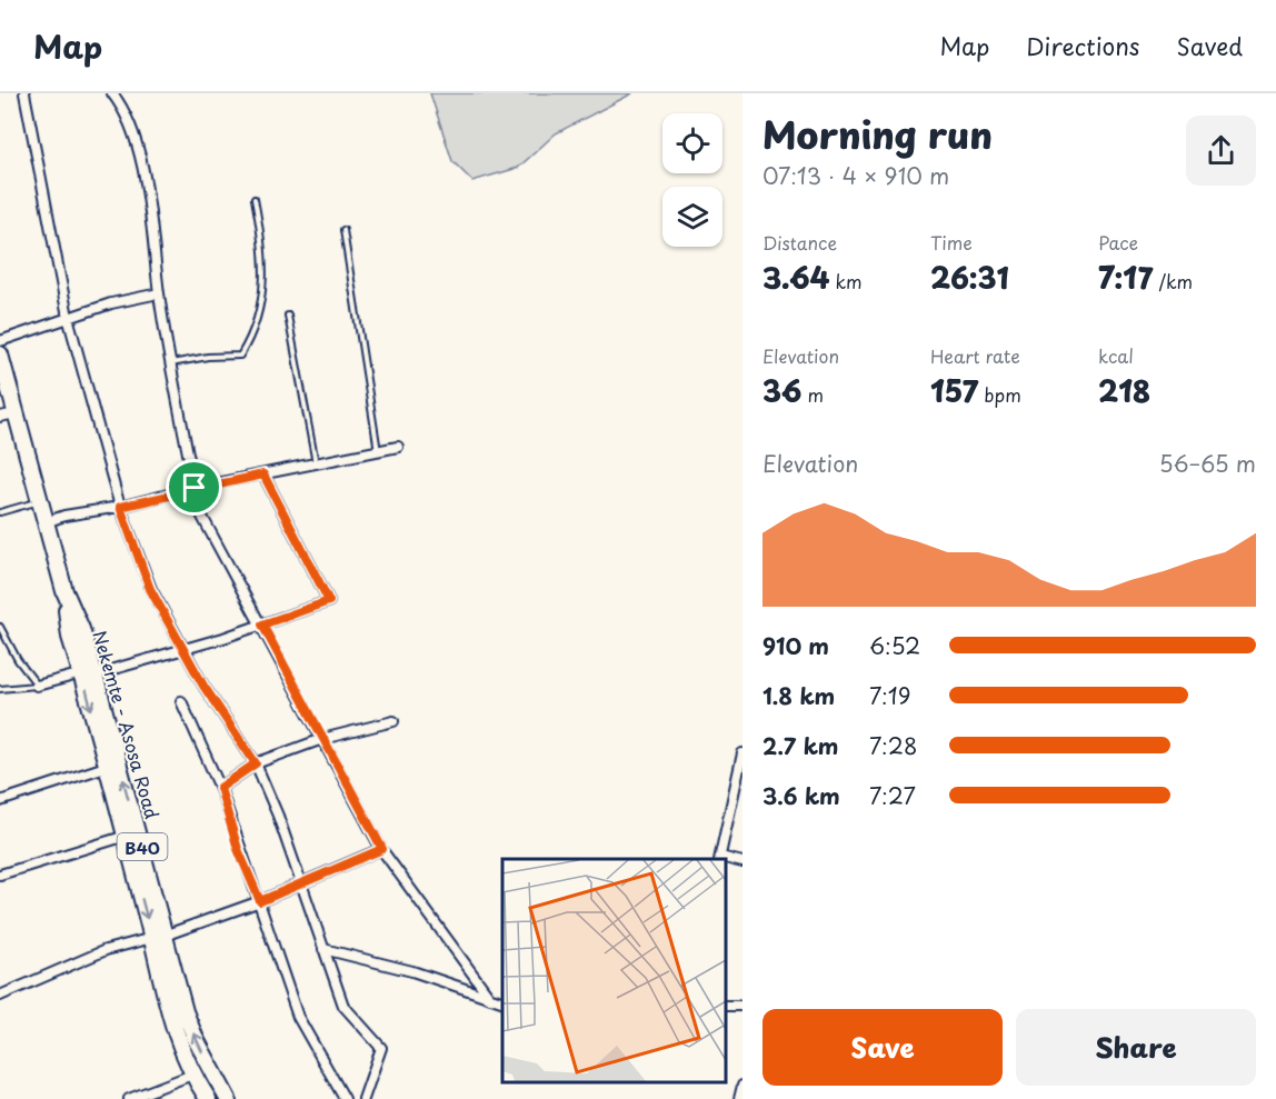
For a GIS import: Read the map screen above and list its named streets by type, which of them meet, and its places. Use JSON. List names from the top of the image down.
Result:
{
  "streets": {
    "highway": ["Nekemte - Asosa Road", "B40"]
  },
  "crossings": [
    ["Nekemte - Asosa Road", "B40"]
  ],
  "page": {
    "header": "Map",
    "nav": ["Map", "Directions", "Saved"],
    "heading": ["Morning run", "07:13 · 4 × 910 m"],
    "stats": [
      ["Distance", "3.64 km"],
      ["Time", "26:31"],
      ["Pace", "7:17 /km"],
      ["Elevation", "36 m"],
      ["Heart rate", "157 bpm"],
      ["kcal", "218"]
    ],
    "chart": ["Elevation", "56–65 m"],
    "list": [
      {
        "name": "910 m",
        "note": "6:52"
      },
      {
        "name": "1.8 km",
        "note": "7:19"
      },
      {
        "name": "2.7 km",
        "note": "7:28"
      },
      {
        "name": "3.6 km",
        "note": "7:27"
      }
    ],
    "buttons": ["Save", "Share"]
  }
}
